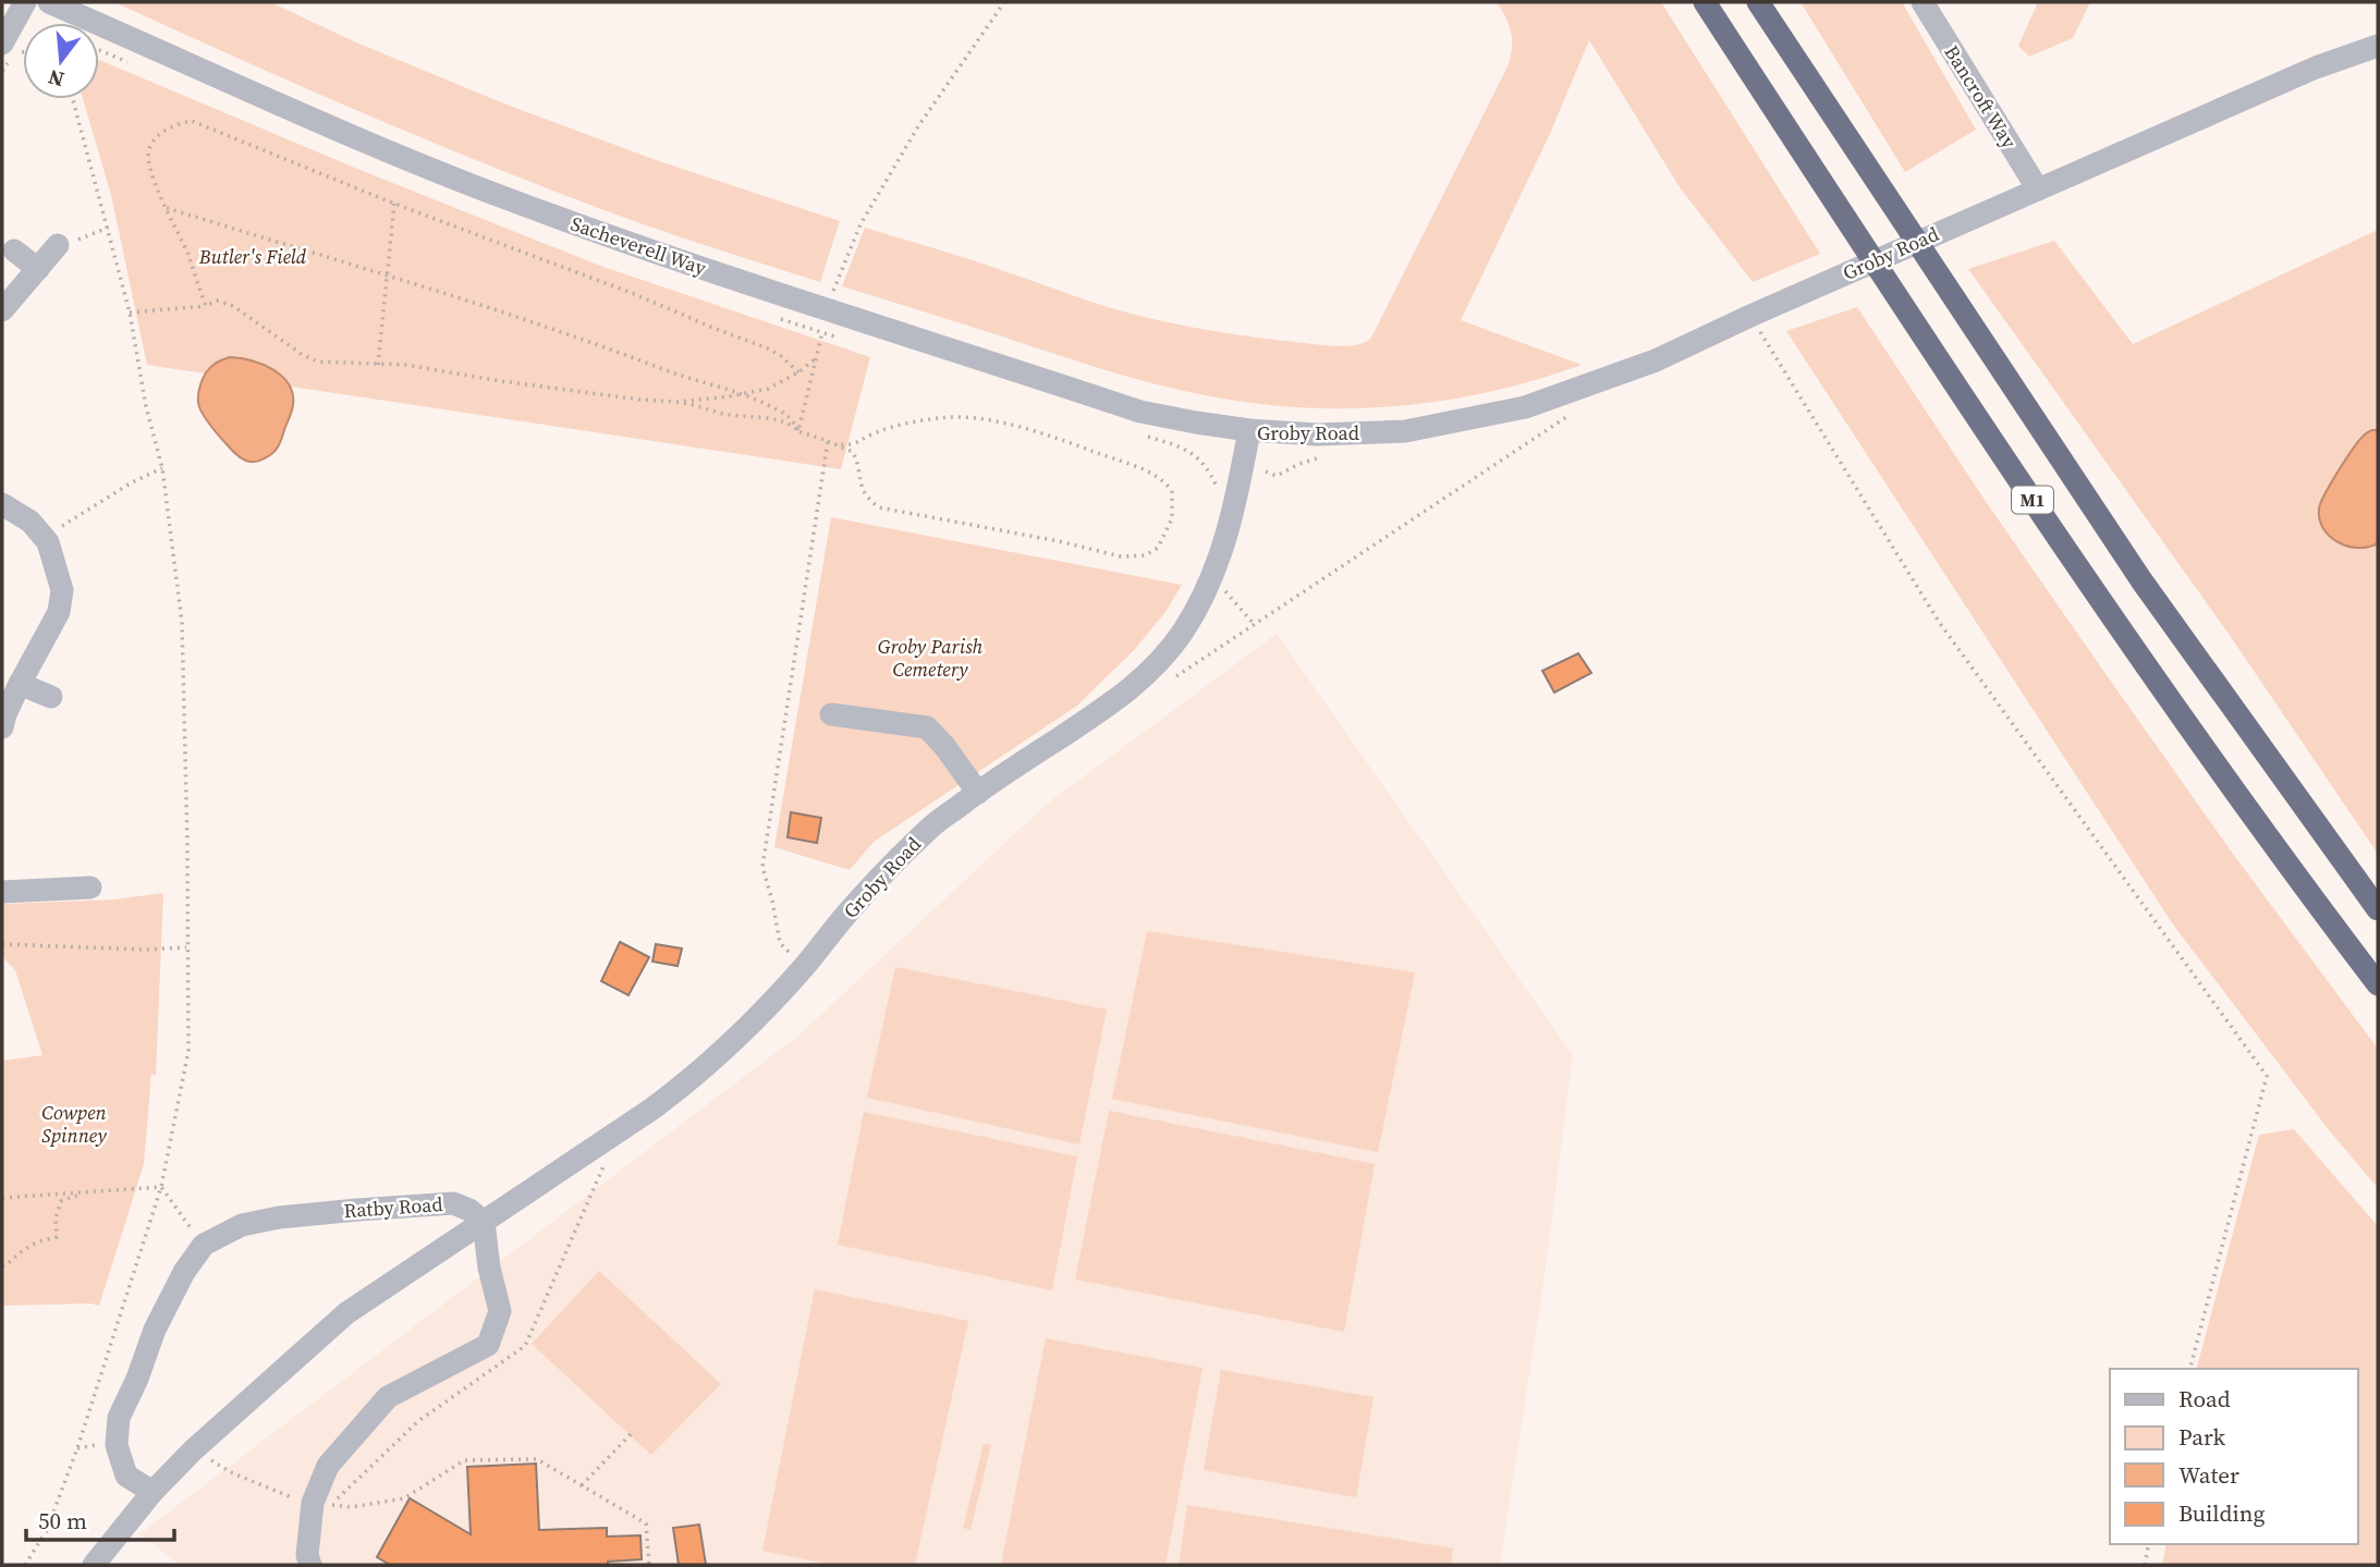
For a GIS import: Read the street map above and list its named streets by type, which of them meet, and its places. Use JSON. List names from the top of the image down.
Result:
{
  "streets": {
    "highway": ["M1"],
    "street": [
      "Bancroft Way",
      "Sacheverell Way",
      "Groby Road",
      "Ratby Road"
    ]
  },
  "crossings": [
    ["Bancroft Way", "Groby Road"],
    ["Sacheverell Way", "Groby Road"],
    ["Groby Road", "Ratby Road"]
  ],
  "parks": ["Butler's Field", "Groby Parish Cemetery", "Cowpen Spinney"],
  "legend": [
    "Road",
    "Park",
    "Water",
    "Building"
  ],
  "scale_bar": "50 m",
  "north": "bottom"
}
